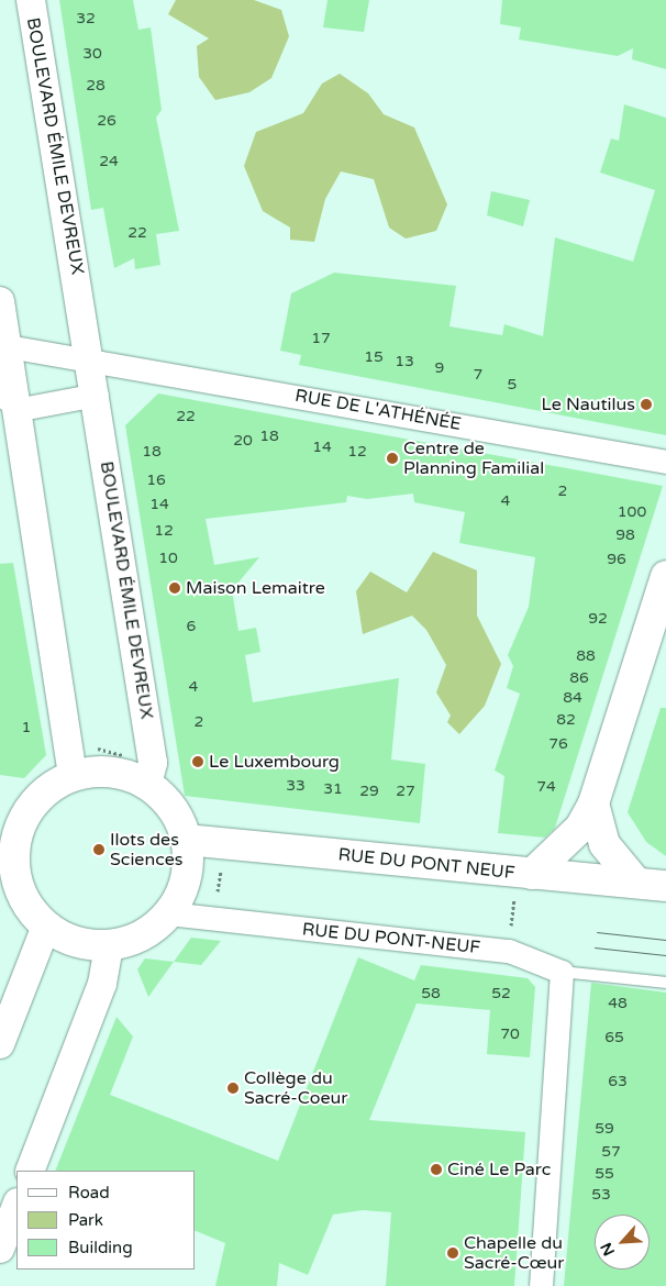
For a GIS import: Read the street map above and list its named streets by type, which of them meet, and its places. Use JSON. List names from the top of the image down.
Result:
{
  "streets": {
    "main road": ["RUE DU PONT NEUF"],
    "street": ["BOULEVARD ÉMILE DEVREUX", "RUE DE L'ATHÉNÉE", "RUE DU PONT-NEUF"]
  },
  "crossings": [
    ["BOULEVARD ÉMILE DEVREUX", "RUE DE L'ATHÉNÉE"],
    ["BOULEVARD ÉMILE DEVREUX", "RUE DU PONT NEUF"],
    ["BOULEVARD ÉMILE DEVREUX", "RUE DU PONT-NEUF"],
    ["RUE DU PONT NEUF", "RUE DU PONT-NEUF"]
  ],
  "places": [
    "Le Nautilus",
    "Centre de Planning Familial",
    "Maison Lemaitre",
    "Le Luxembourg",
    "Ilots des Sciences",
    "Collège du Sacré-Coeur",
    "Ciné Le Parc",
    "Chapelle du Sacré-Cœur"
  ],
  "house_numbers": [
    "32",
    "30",
    "28",
    "26",
    "24",
    "22",
    "17",
    "15",
    "13",
    "9",
    "7",
    "5",
    "22",
    "18",
    "20",
    "14",
    "18",
    "12",
    "16",
    "2",
    "4",
    "14",
    "100",
    "12",
    "98",
    "10",
    "96",
    "92",
    "6",
    "88",
    "86",
    "4",
    "84",
    "82",
    "2",
    "1",
    "76",
    "33",
    "74",
    "31",
    "29",
    "27",
    "58",
    "52",
    "48",
    "70",
    "65",
    "63",
    "59",
    "57",
    "55",
    "53"
  ],
  "legend": ["Road", "Park", "Building"],
  "north": "bottom left"
}
